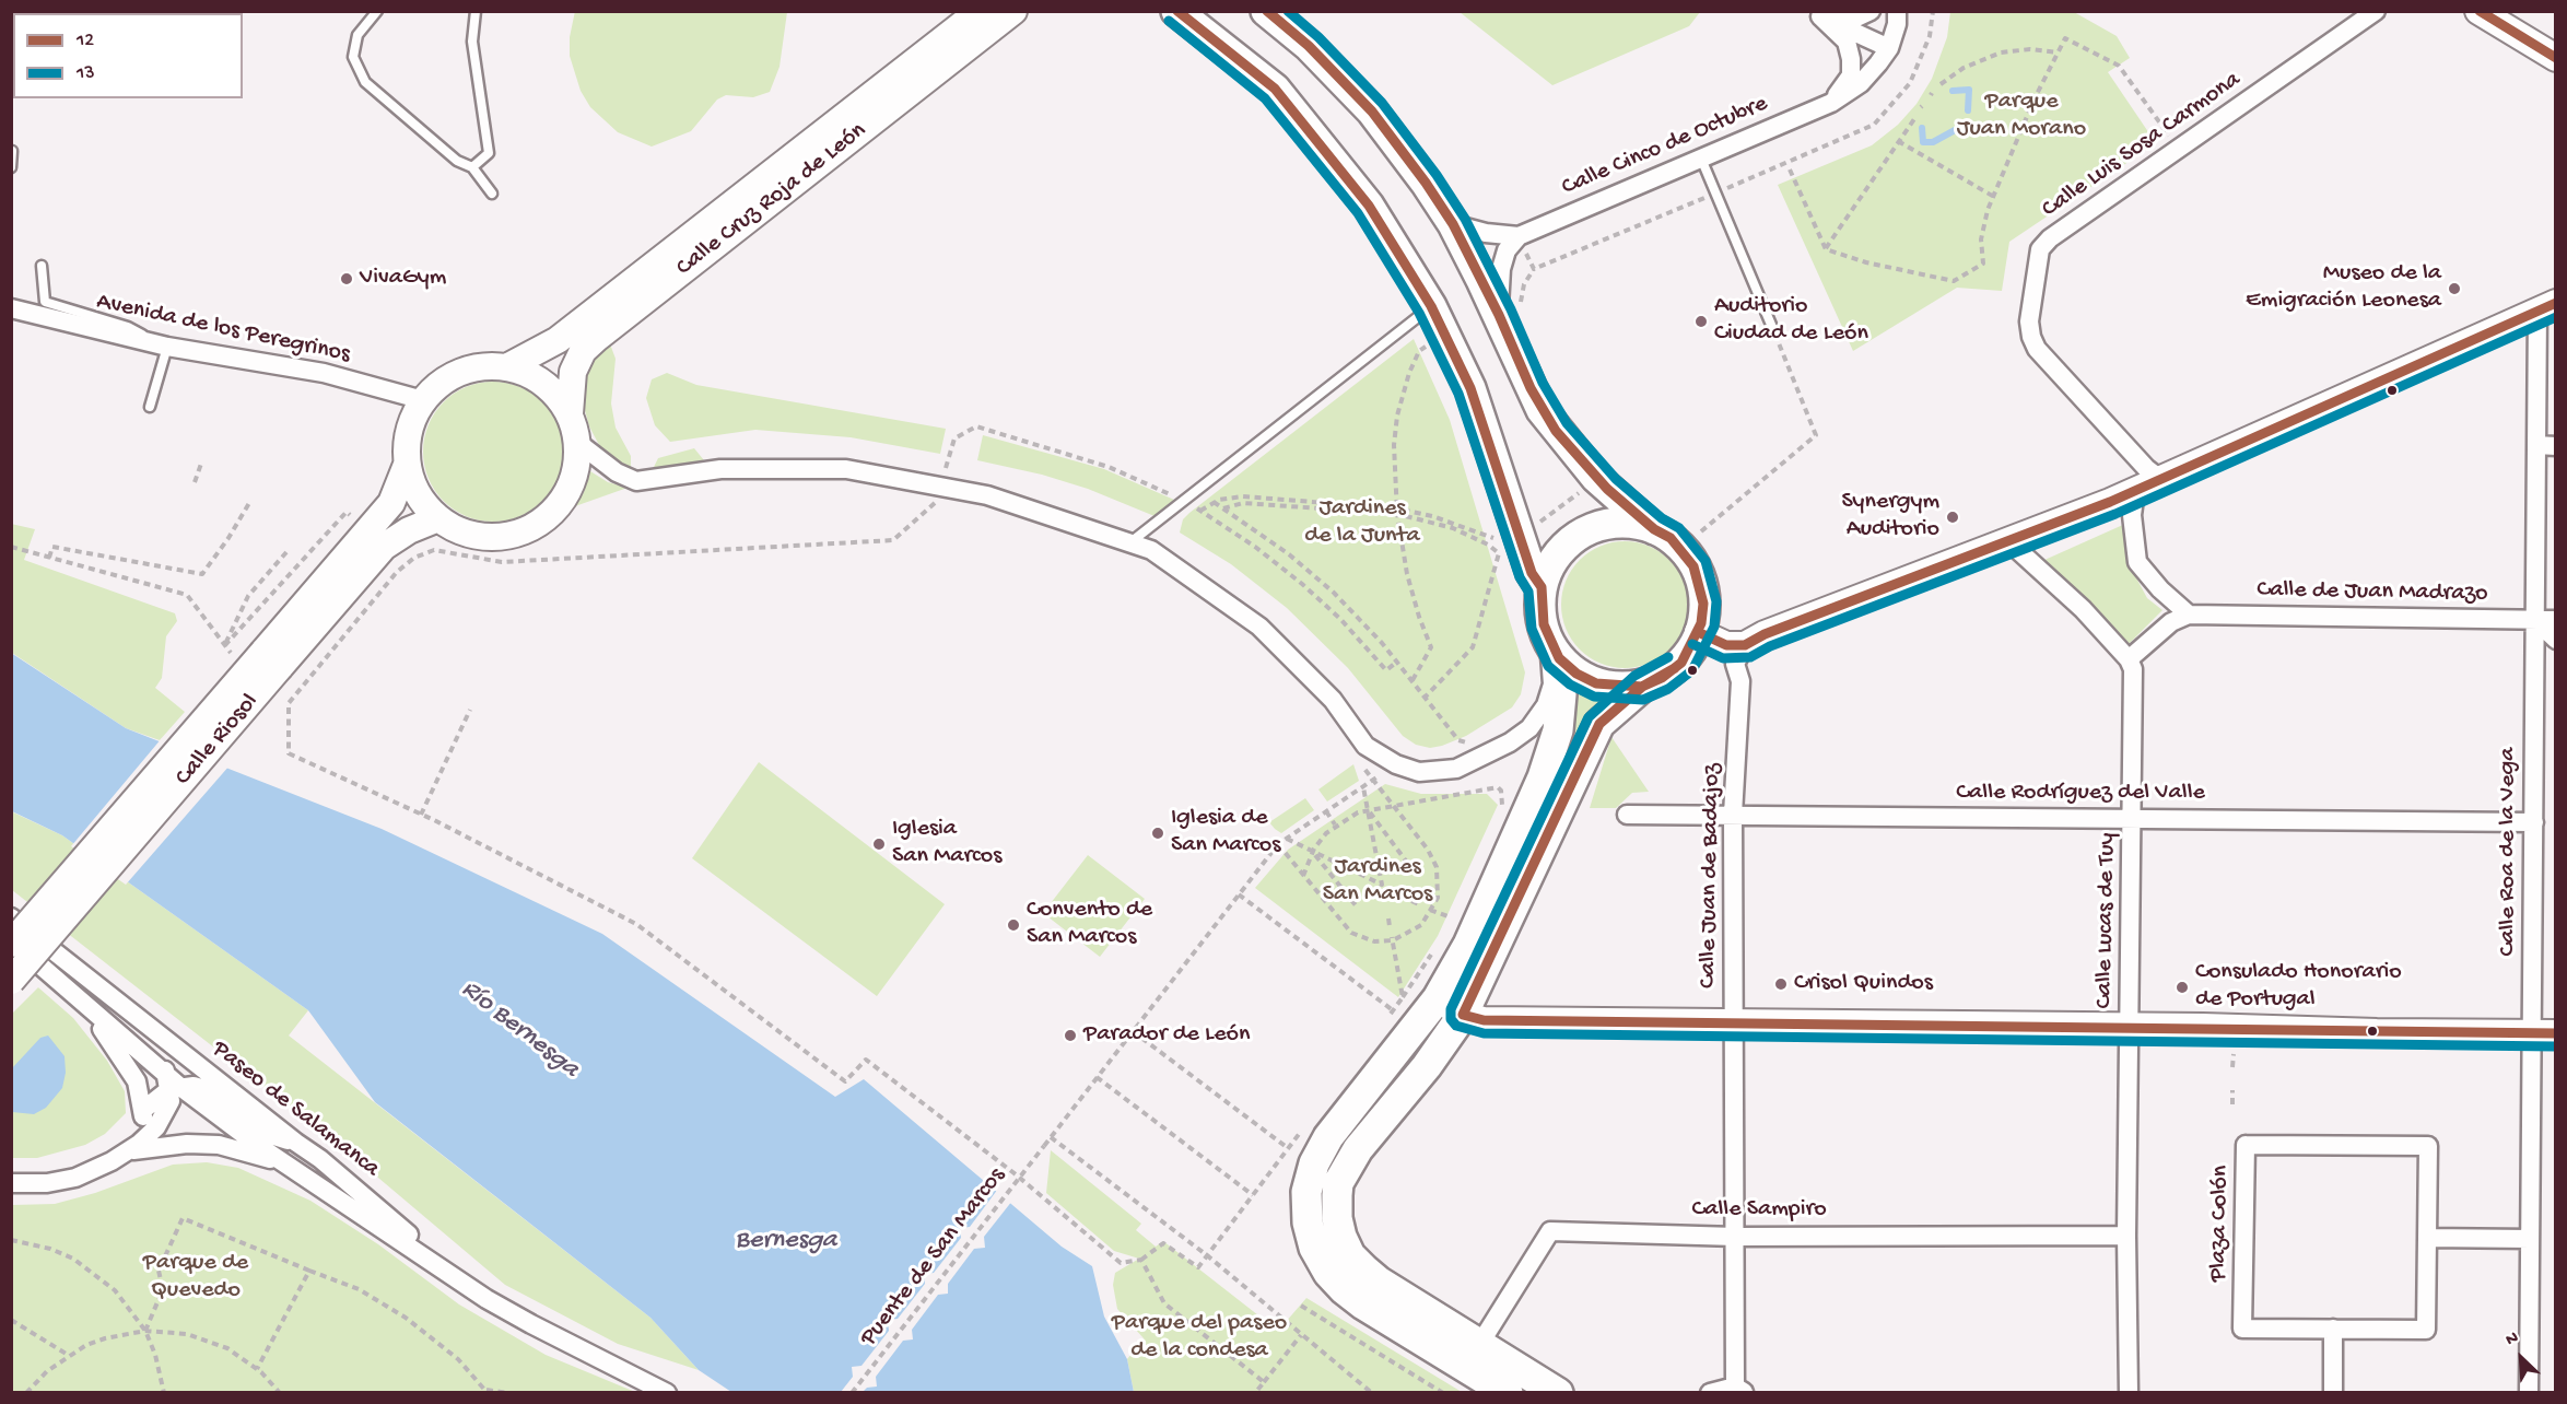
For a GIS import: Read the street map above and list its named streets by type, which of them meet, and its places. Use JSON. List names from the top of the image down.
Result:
{
  "streets": {
    "main road": ["Calle Cruz Roja de León", "Calle Riosol"],
    "street": [
      "Calle Luis Sosa Carmona",
      "Calle Cinco de Octubre",
      "Avenida de los Peregrinos",
      "Calle de Juan Madrazo",
      "Calle Rodríguez del Valle",
      "Calle Roa de la Vega",
      "Calle Juan de Badajoz",
      "Calle Lucas de Tuy",
      "Paseo de Salamanca",
      "Calle Sampiro",
      "Plaza Colón"
    ],
    "path": ["Puente de San Marcos"]
  },
  "crossings": [
    ["Calle Cruz Roja de León", "Avenida de los Peregrinos"],
    ["Calle Cruz Roja de León", "Calle Riosol"],
    ["Avenida de los Peregrinos", "Calle Riosol"],
    ["Calle de Juan Madrazo", "Calle Roa de la Vega"],
    ["Calle Riosol", "Paseo de Salamanca"],
    ["Calle Rodríguez del Valle", "Calle Roa de la Vega"],
    ["Calle Rodríguez del Valle", "Calle Juan de Badajoz"],
    ["Calle Rodríguez del Valle", "Calle Lucas de Tuy"],
    ["Calle Juan de Badajoz", "Calle Sampiro"],
    ["Calle Lucas de Tuy", "Calle Sampiro"]
  ],
  "water": ["Río Bernesga", "Bernesga"],
  "parks": [
    "Parque Juan Morano",
    "Jardines de la Junta",
    "Jardines San Marcos",
    "Parque de Quevedo",
    "Parque del paseo de la condesa"
  ],
  "places": [
    "VivaGym",
    "Museo de la Emigración Leonesa",
    "Auditorio Ciudad de León",
    "Synergym Auditorio",
    "Iglesia de San Marcos",
    "Iglesia San Marcos",
    "Convento de San Marcos",
    "Crisol Quindos",
    "Consulado Honorario de Portugal",
    "Parador de León"
  ],
  "lines": ["transit line 12", "transit line 13"],
  "legend": ["12", "13"],
  "north": "top left"
}
